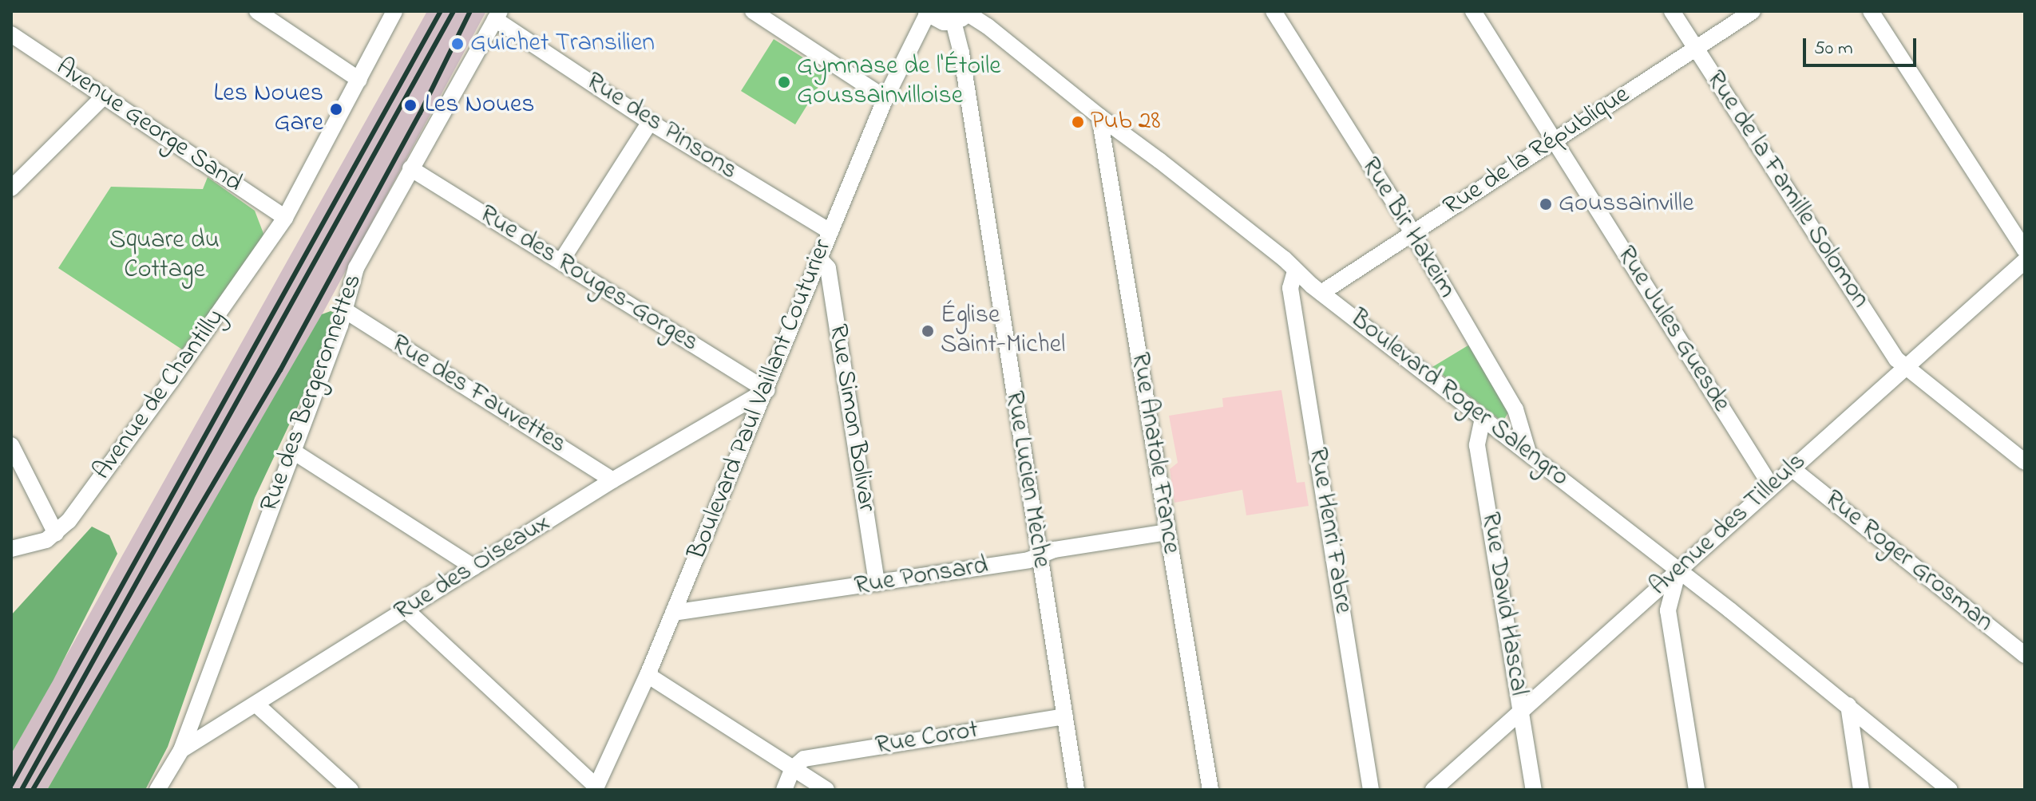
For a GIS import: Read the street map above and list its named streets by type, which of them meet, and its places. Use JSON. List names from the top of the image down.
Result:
{
  "streets": {
    "street": [
      "Avenue George Sand",
      "Rue des Pinsons",
      "Rue de la République",
      "Rue de la Famille Solomon",
      "Rue Bir Hakeim",
      "Rue des Rouges-Gorges",
      "Rue Jules Guesde",
      "Rue des Bergeronnettes",
      "Avenue de Chantilly",
      "Rue des Fauvettes",
      "Boulevard Roger Salengro",
      "Boulevard Paul Vaillant Couturier",
      "Rue Simon Bolivar",
      "Rue Anatole France",
      "Rue Lucien Mèche",
      "Avenue des Tilleuls",
      "Rue Henri Fabre",
      "Rue Roger Grosman",
      "Rue des Oiseaux",
      "Rue Ponsard",
      "Rue David Hascal",
      "Rue Corot"
    ]
  },
  "crossings": [
    ["Avenue George Sand", "Avenue de Chantilly"],
    ["Rue des Pinsons", "Rue des Bergeronnettes"],
    ["Rue des Pinsons", "Boulevard Paul Vaillant Couturier"],
    ["Rue de la République", "Rue de la Famille Solomon"],
    ["Rue de la République", "Rue Bir Hakeim"],
    ["Rue de la République", "Rue Jules Guesde"],
    ["Rue de la République", "Boulevard Roger Salengro"],
    ["Rue de la Famille Solomon", "Avenue des Tilleuls"],
    ["Rue Bir Hakeim", "Boulevard Roger Salengro"],
    ["Rue des Rouges-Gorges", "Rue des Bergeronnettes"],
    ["Rue des Rouges-Gorges", "Boulevard Paul Vaillant Couturier"],
    ["Rue des Rouges-Gorges", "Rue des Oiseaux"],
    ["Rue Jules Guesde", "Avenue des Tilleuls"],
    ["Rue des Bergeronnettes", "Rue des Fauvettes"],
    ["Rue des Bergeronnettes", "Rue des Oiseaux"],
    ["Rue des Fauvettes", "Rue des Oiseaux"],
    ["Boulevard Roger Salengro", "Rue Anatole France"],
    ["Boulevard Roger Salengro", "Rue Lucien Mèche"],
    ["Boulevard Roger Salengro", "Avenue des Tilleuls"],
    ["Boulevard Roger Salengro", "Rue Henri Fabre"],
    ["Boulevard Roger Salengro", "Rue David Hascal"],
    ["Boulevard Paul Vaillant Couturier", "Rue Simon Bolivar"],
    ["Boulevard Paul Vaillant Couturier", "Rue des Oiseaux"],
    ["Boulevard Paul Vaillant Couturier", "Rue Ponsard"],
    ["Rue Simon Bolivar", "Rue Ponsard"],
    ["Rue Anatole France", "Rue Ponsard"],
    ["Rue Lucien Mèche", "Rue Ponsard"],
    ["Rue Lucien Mèche", "Rue Corot"],
    ["Avenue des Tilleuls", "Rue Roger Grosman"],
    ["Avenue des Tilleuls", "Rue David Hascal"]
  ],
  "parks": ["Square du Cottage"],
  "places": [
    "Guichet Transilien",
    "Gymnase de l'Étoile Goussainvilloise",
    "Les Noues",
    "Les Noues Gare",
    "Pub 28",
    "Goussainville",
    "Église Saint-Michel"
  ],
  "scale_bar": "50 m"
}
